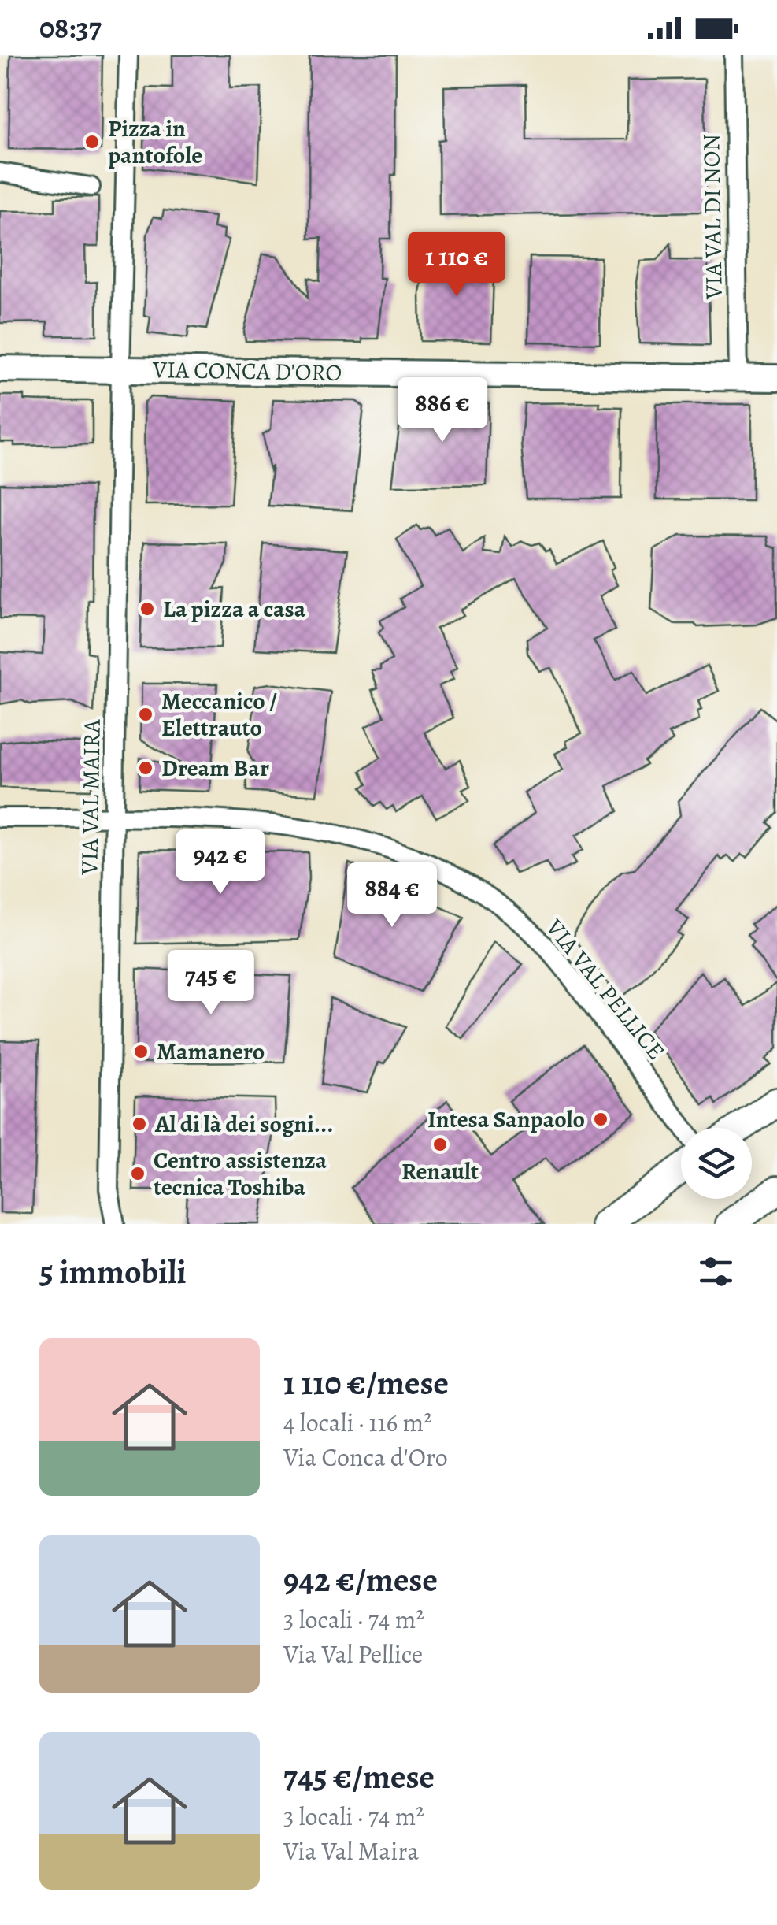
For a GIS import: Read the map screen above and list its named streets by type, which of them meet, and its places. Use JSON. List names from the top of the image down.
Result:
{
  "streets": {
    "street": [
      "VIA VAL DI NON",
      "VIA CONCA D'ORO",
      "VIA VAL MAIRA",
      "VIA VAL PELLICE"
    ]
  },
  "crossings": [
    ["VIA VAL DI NON", "VIA CONCA D'ORO"],
    ["VIA CONCA D'ORO", "VIA VAL MAIRA"],
    ["VIA VAL MAIRA", "VIA VAL PELLICE"]
  ],
  "places": [
    "Pizza in pantofole",
    "La pizza a casa",
    "Meccanico / Elettrauto",
    "Dream Bar",
    "Mamanero",
    "Intesa Sanpaolo",
    "Al di là dei sogni...",
    "Renault",
    "Centro assistenza tecnica Toshiba"
  ],
  "page": {
    "status": "08:37",
    "price": [
      "1 110 €",
      "886 €",
      "942 €",
      "884 €",
      "745 €"
    ],
    "heading": "5 immobili",
    "list": [
      {
        "name": "1 110 €/mese",
        "note": "4 locali · 116 m² · Via Conca d'Oro"
      },
      {
        "name": "942 €/mese",
        "note": "3 locali · 74 m² · Via Val Pellice"
      },
      {
        "name": "745 €/mese",
        "note": "3 locali · 74 m² · Via Val Maira"
      }
    ]
  }
}
